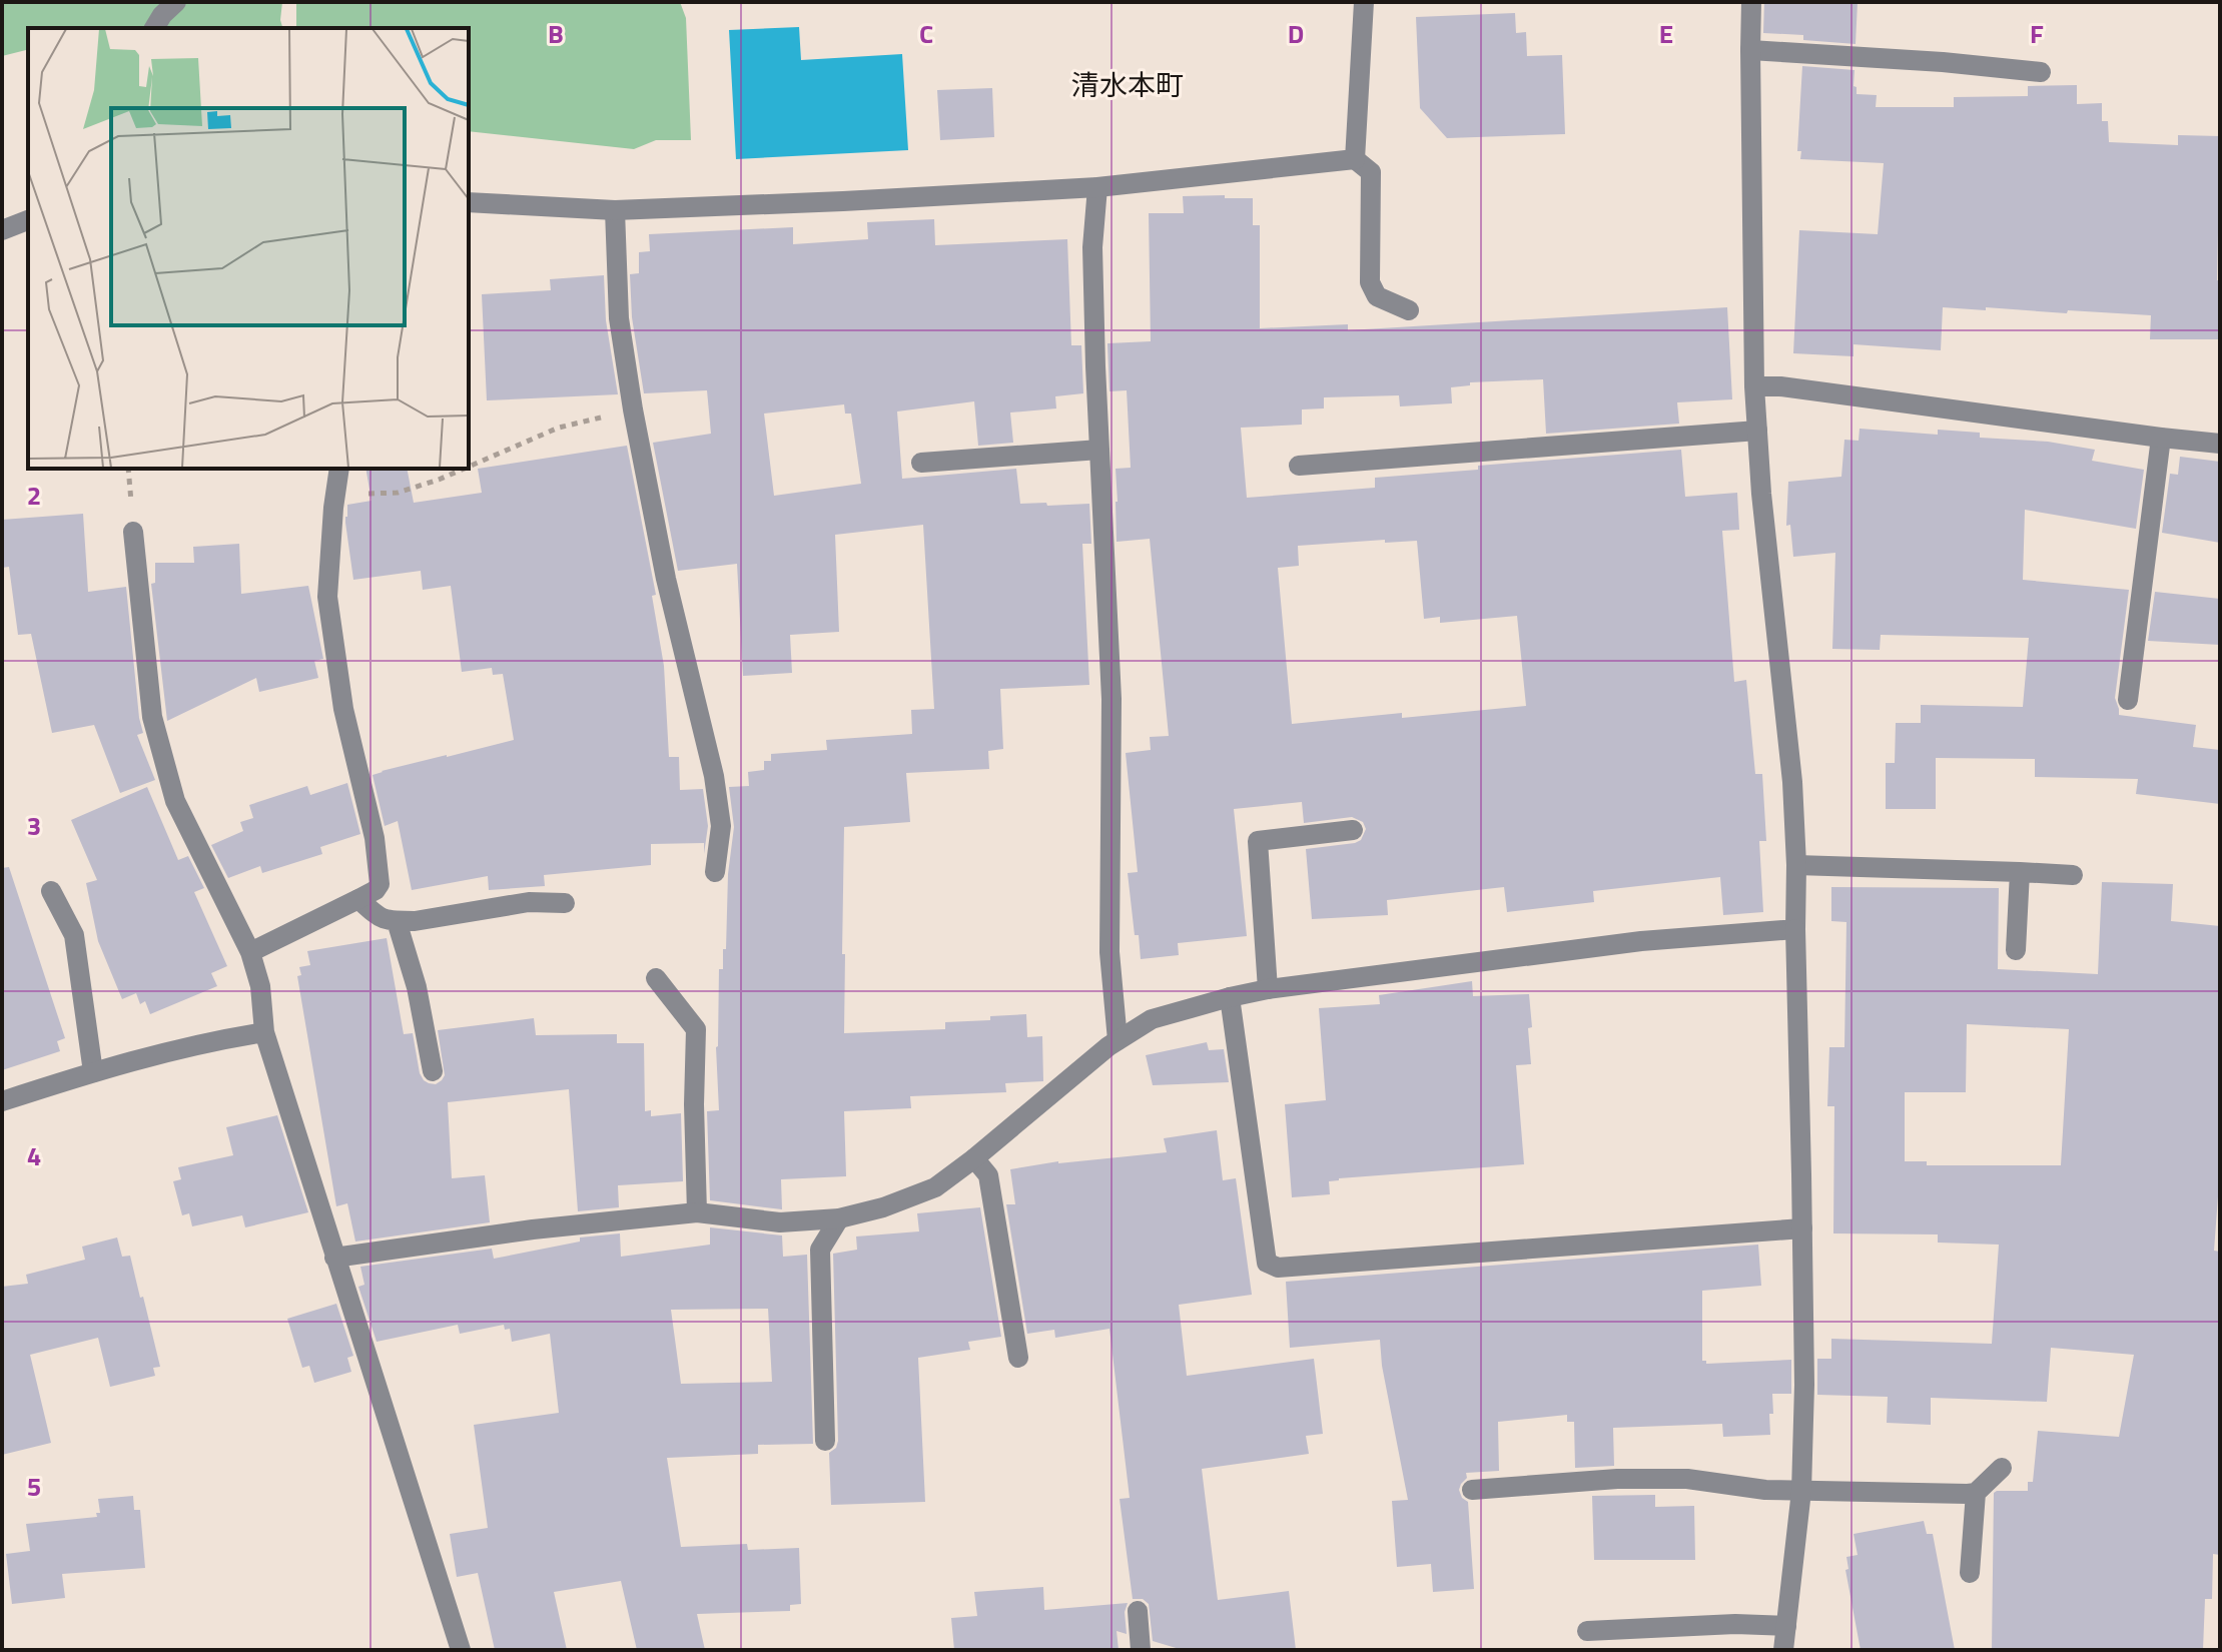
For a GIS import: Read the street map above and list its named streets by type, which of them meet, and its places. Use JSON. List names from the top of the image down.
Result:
{
  "districts": ["清水本町"],
  "grid": {
    "columns": [
      "B",
      "C",
      "D",
      "E",
      "F"
    ],
    "rows": [
      "2",
      "3",
      "4",
      "5"
    ]
  }
}
